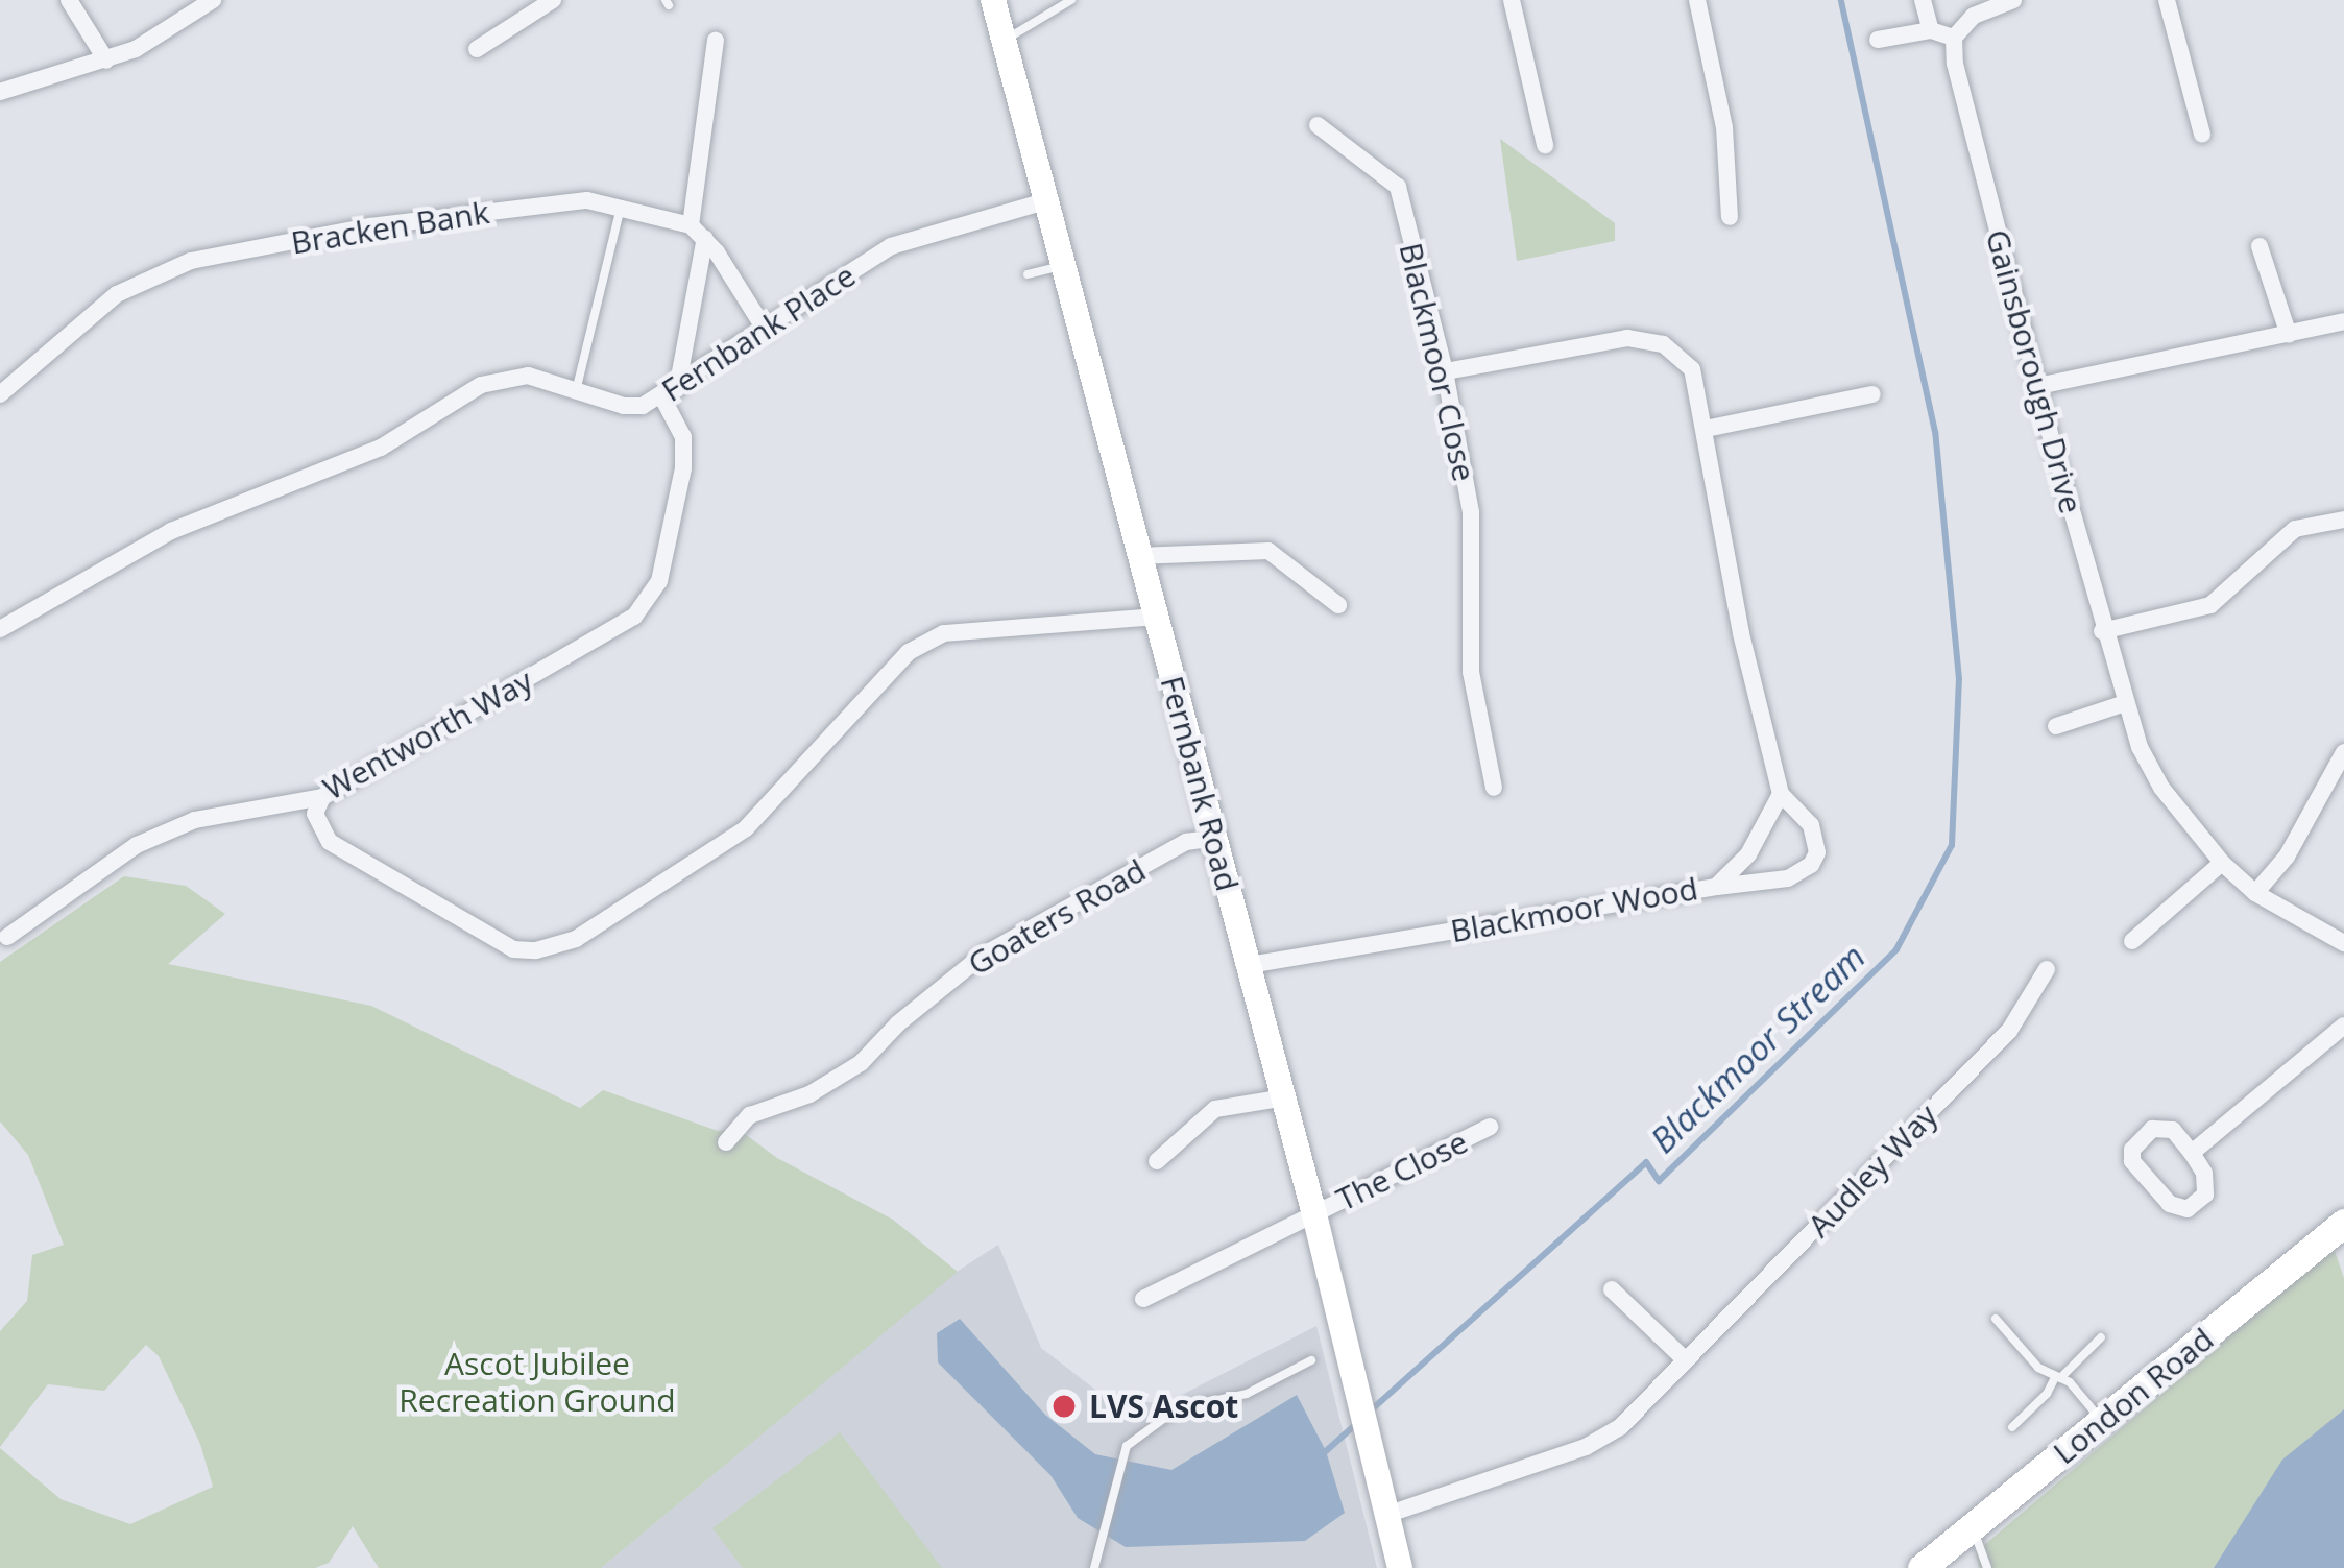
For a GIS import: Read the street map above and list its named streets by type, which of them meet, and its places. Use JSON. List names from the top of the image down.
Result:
{
  "streets": {
    "main road": ["London Road"],
    "street": [
      "Bracken Bank",
      "Fernbank Place",
      "Blackmoor Close",
      "Gainsborough Drive",
      "Wentworth Way",
      "Fernbank Road",
      "Blackmoor Wood",
      "Goaters Road",
      "The Close",
      "Audley Way"
    ]
  },
  "crossings": [
    ["Fernbank Place", "Wentworth Way"],
    ["Fernbank Place", "Fernbank Road"],
    ["Fernbank Road", "Blackmoor Wood"],
    ["Fernbank Road", "Goaters Road"],
    ["Fernbank Road", "The Close"],
    ["Fernbank Road", "Audley Way"]
  ],
  "water": ["Blackmoor Stream"],
  "parks": ["Ascot Jubilee Recreation Ground"],
  "places": ["LVS Ascot"]
}
